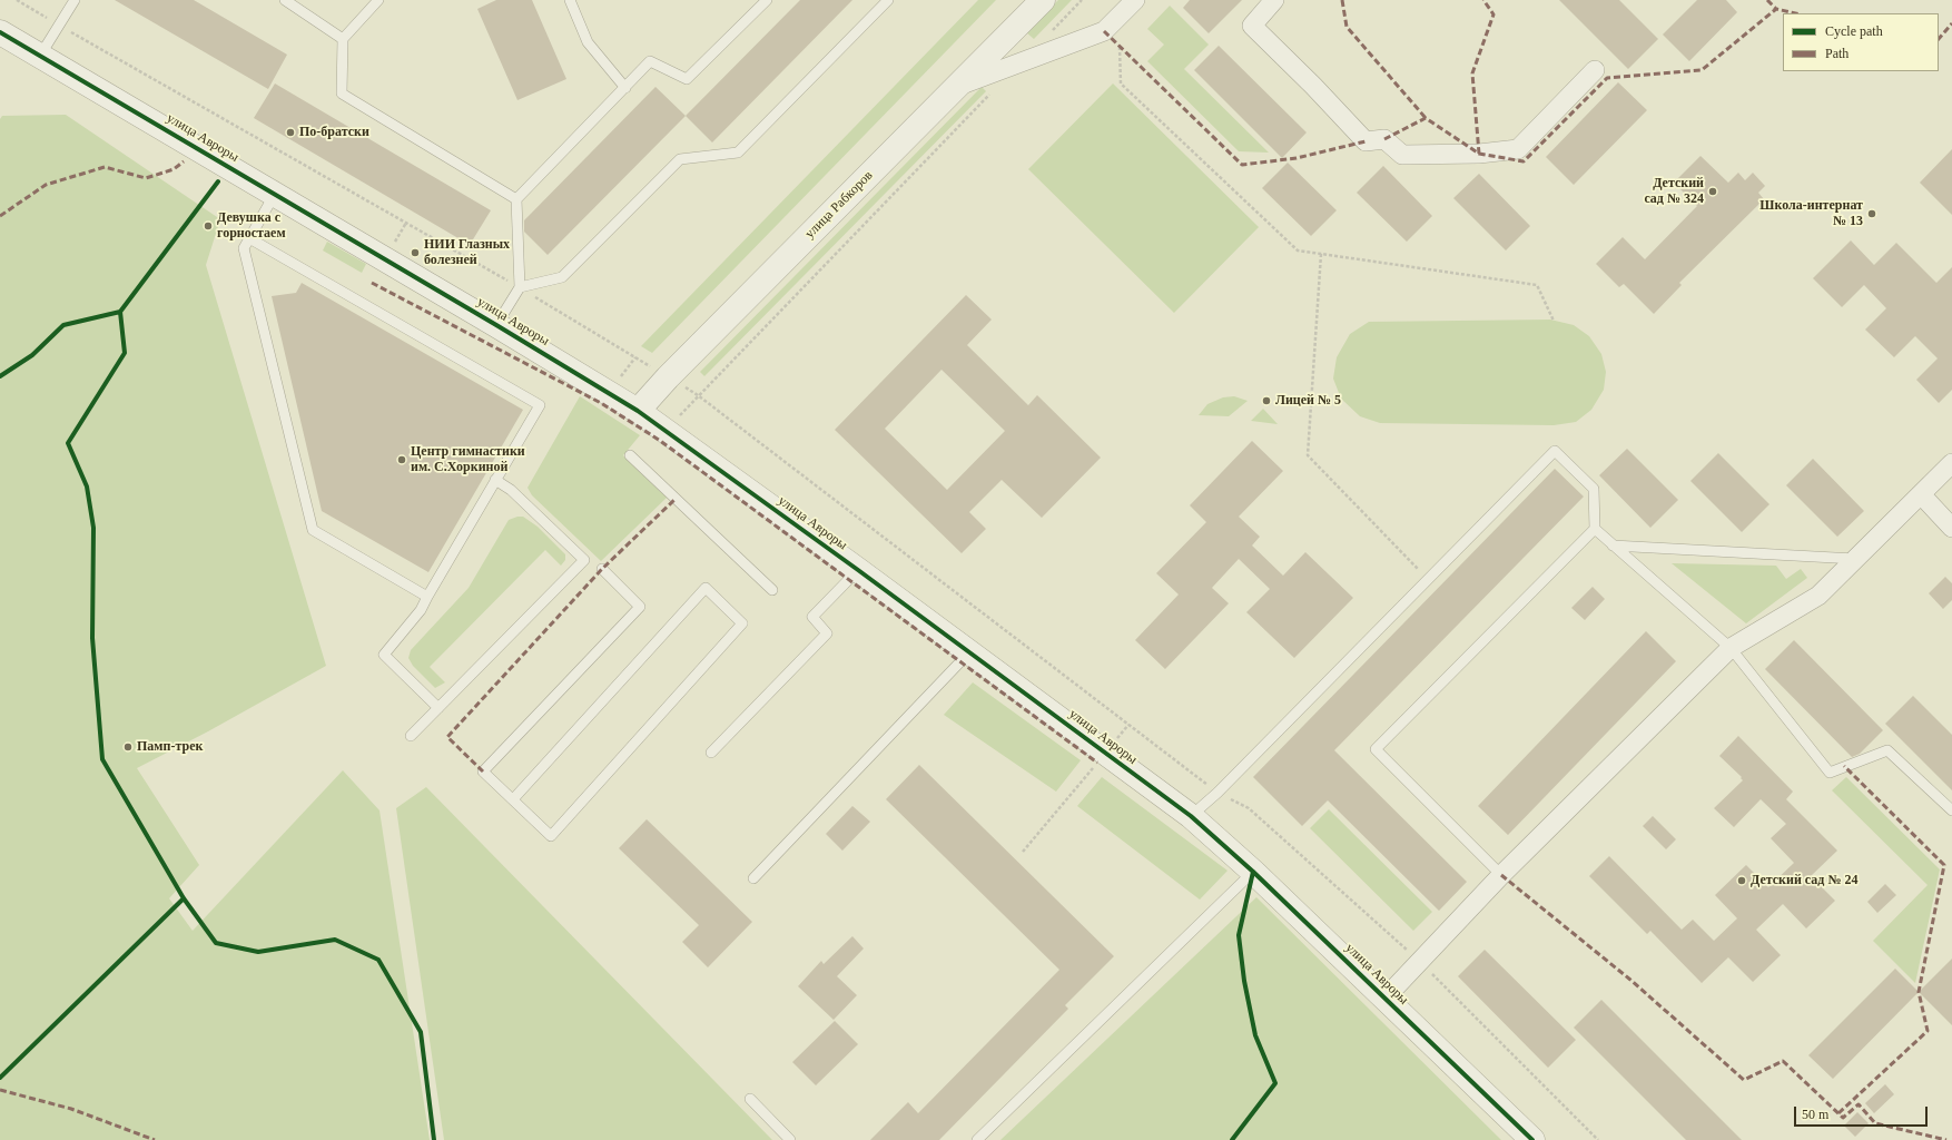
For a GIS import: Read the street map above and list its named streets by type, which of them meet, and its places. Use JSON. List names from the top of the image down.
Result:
{
  "streets": {
    "street": ["улица Авроры", "улица Рабкоров"]
  },
  "crossings": [
    ["улица Авроры", "улица Рабкоров"]
  ],
  "places": [
    "По-братски",
    "Детский сад № 324",
    "Школа-интернат № 13",
    "Девушка с горностаем",
    "НИИ Глазных болезней",
    "Лицей № 5",
    "Центр гимнастики им. С.Хоркиной",
    "Памп-трек",
    "Детский сад № 24"
  ],
  "legend": ["Cycle path", "Path"],
  "scale_bar": "50 m"
}
